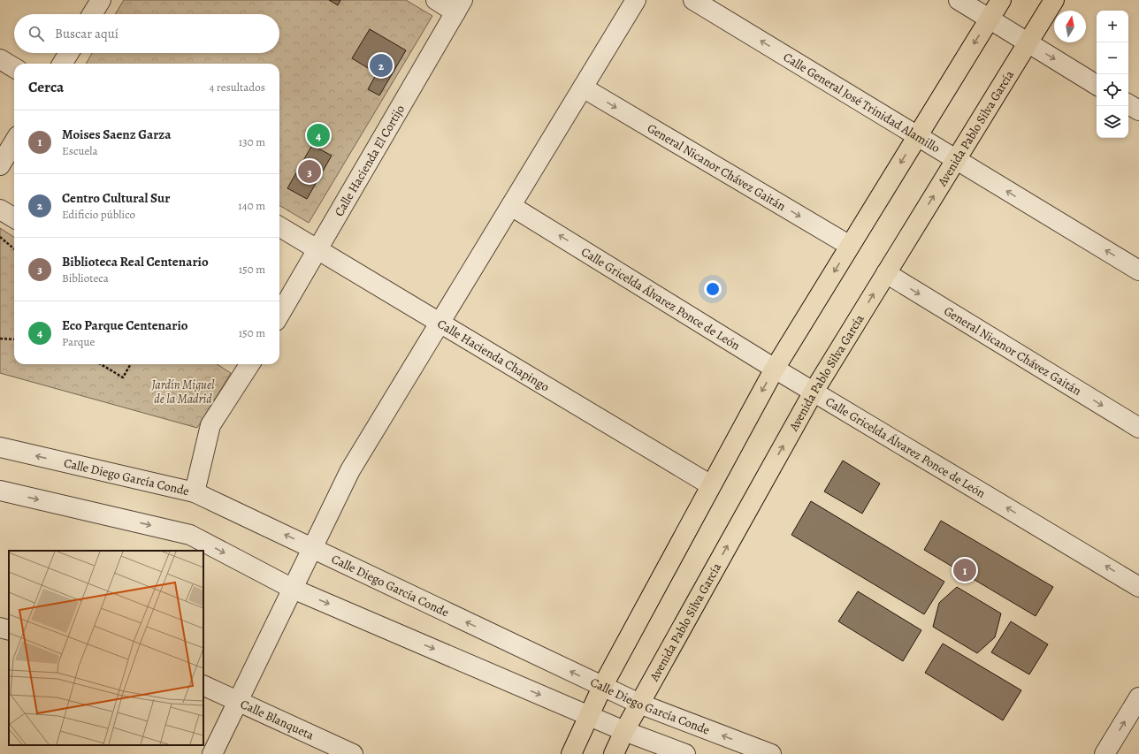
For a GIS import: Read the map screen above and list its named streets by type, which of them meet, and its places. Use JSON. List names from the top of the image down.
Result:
{
  "streets": {
    "main road": ["Avenida Pablo Silva García"],
    "street": [
      "Calle General José Trinidad Alamillo",
      "Calle Hacienda El Cortijo",
      "General Nicanor Chávez Gaitán",
      "Calle Gricelda Álvarez Ponce de León",
      "Calle Hacienda Chapingo",
      "Calle Diego García Conde",
      "Calle Blanqueta"
    ]
  },
  "crossings": [
    ["Calle General José Trinidad Alamillo", "Avenida Pablo Silva García"],
    ["Avenida Pablo Silva García", "General Nicanor Chávez Gaitán"],
    ["Avenida Pablo Silva García", "Calle Gricelda Álvarez Ponce de León"],
    ["Avenida Pablo Silva García", "Calle Diego García Conde"],
    ["Calle Hacienda El Cortijo", "Calle Hacienda Chapingo"]
  ],
  "one_way": ["Calle General José Trinidad Alamillo", "General Nicanor Chávez Gaitán", "Calle Gricelda Álvarez Ponce de León"],
  "parks": ["Jardín Miguel de la Madrid"],
  "north": "top",
  "page": {
    "map_buttons": ["+", "−"],
    "search": "Buscar aquí",
    "pins": [
      "2",
      "4",
      "3",
      "1"
    ],
    "heading": ["Cerca", "4 resultados"],
    "list": [
      {
        "mark": "1",
        "name": "Moises Saenz Garza",
        "note": "Escuela",
        "value": "130 m"
      },
      {
        "mark": "2",
        "name": "Centro Cultural Sur",
        "note": "Edificio público",
        "value": "140 m"
      },
      {
        "mark": "3",
        "name": "Biblioteca Real Centenario",
        "note": "Biblioteca",
        "value": "150 m"
      },
      {
        "mark": "4",
        "name": "Eco Parque Centenario",
        "note": "Parque",
        "value": "150 m"
      }
    ]
  }
}
